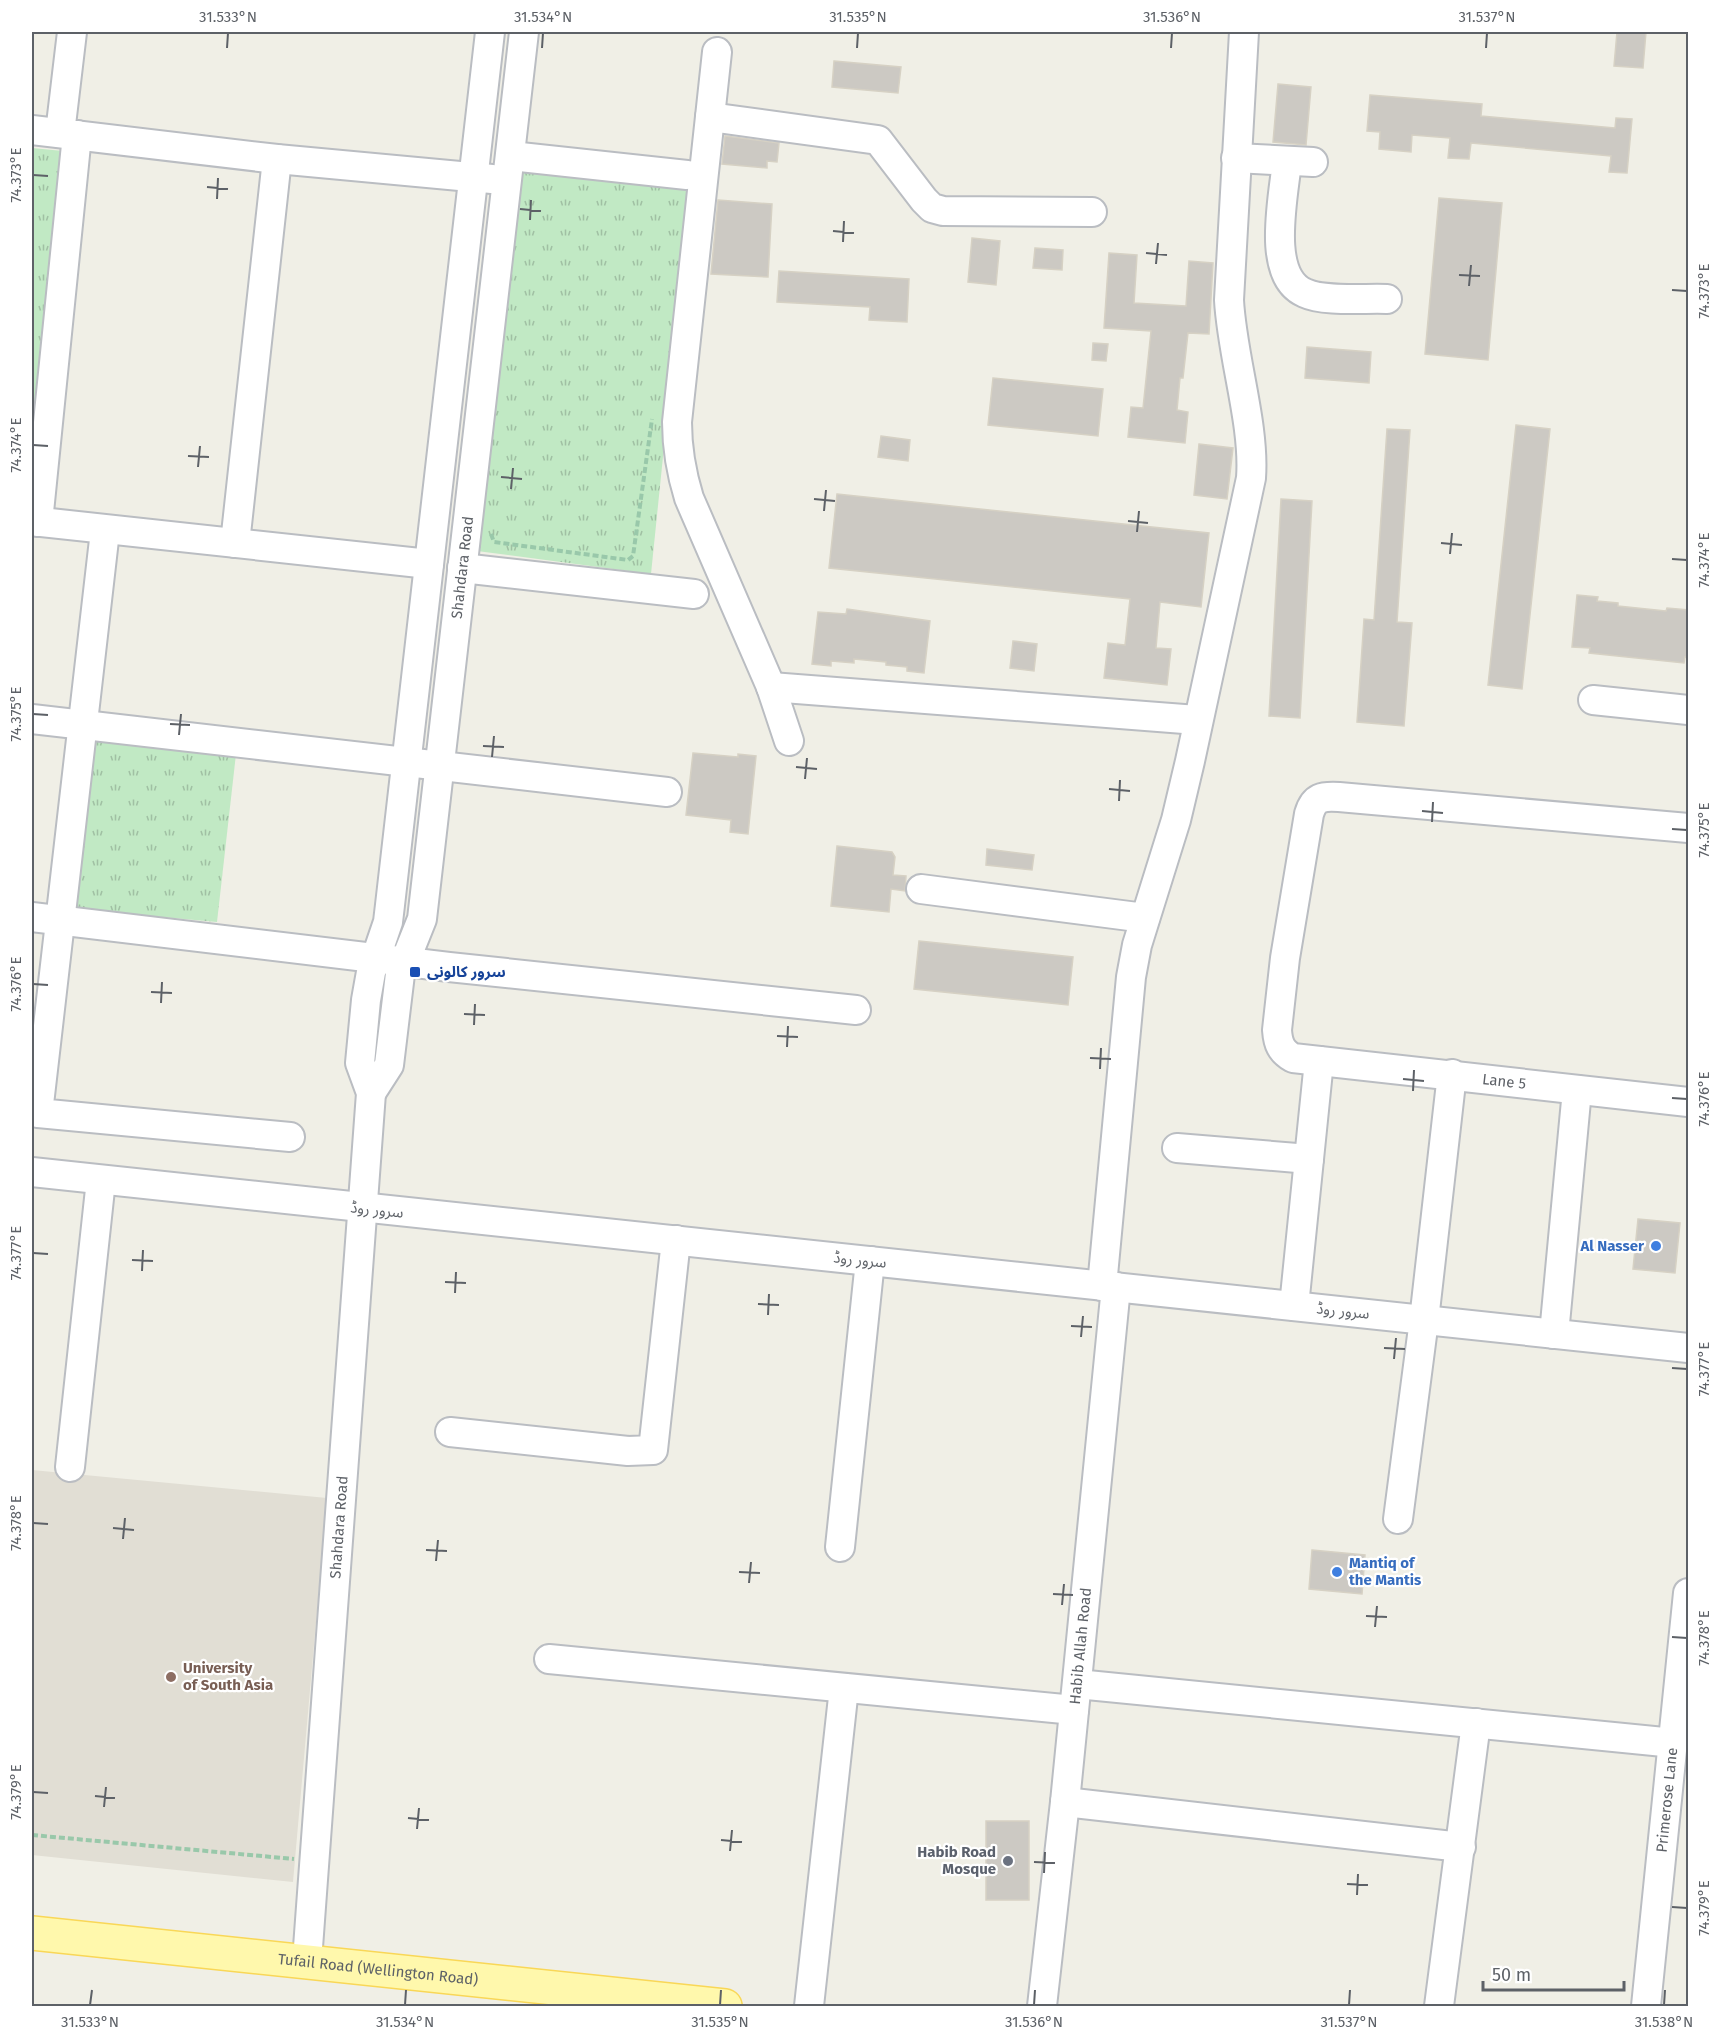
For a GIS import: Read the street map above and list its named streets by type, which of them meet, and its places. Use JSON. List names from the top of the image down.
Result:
{
  "streets": {
    "main road": ["Tufail Road (Wellington Road)"],
    "street": [
      "Shahdara Road",
      "Lane 5",
      "سرور روڈ",
      "Habib Allah Road",
      "Primerose Lane"
    ]
  },
  "crossings": [
    ["Shahdara Road", "سرور روڈ"],
    ["Shahdara Road", "Tufail Road (Wellington Road)"],
    ["سرور روڈ", "Habib Allah Road"]
  ],
  "places": {
    "transit": ["سرور کالونی"],
    "other": [
      "Al Nasser",
      "Mantiq of the Mantis",
      "University of South Asia",
      "Habib Road Mosque"
    ]
  },
  "scale_bar": "50 m",
  "coordinates": [
    "31.533°N",
    "31.534°N",
    "31.535°N",
    "31.536°N",
    "31.537°N",
    "74.373°E",
    "74.374°E",
    "74.375°E",
    "74.376°E",
    "74.377°E",
    "74.378°E",
    "74.379°E",
    "31.538°N"
  ]
}
